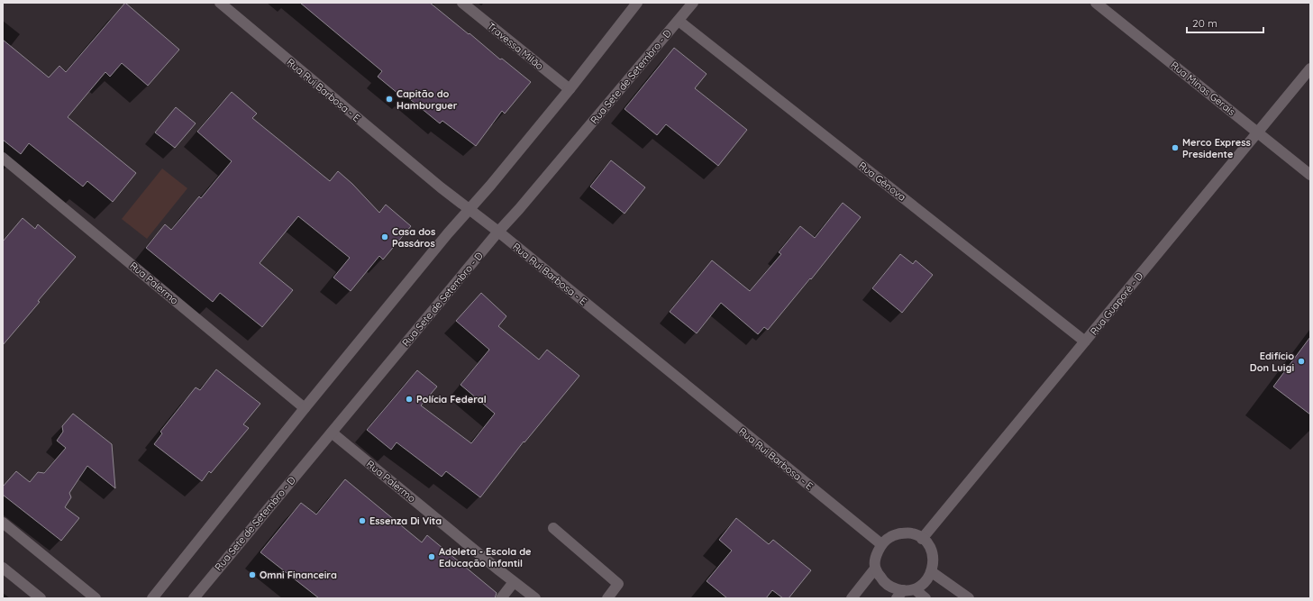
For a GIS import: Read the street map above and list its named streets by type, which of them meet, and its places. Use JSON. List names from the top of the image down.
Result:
{
  "streets": {
    "street": [
      "Travessa Milão",
      "Rua Sete de Setembro - D",
      "Rua Minas Gerais",
      "Rua Rui Barbosa - E",
      "Rua Gênova",
      "Rua Palermo",
      "Rua Guaporé - D"
    ]
  },
  "crossings": [
    ["Rua Sete de Setembro - D", "Rua Rui Barbosa - E"],
    ["Rua Sete de Setembro - D", "Rua Gênova"],
    ["Rua Sete de Setembro - D", "Rua Palermo"],
    ["Rua Minas Gerais", "Rua Guaporé - D"],
    ["Rua Rui Barbosa - E", "Rua Guaporé - D"],
    ["Rua Gênova", "Rua Guaporé - D"]
  ],
  "places": [
    "Capitão do Hamburguer",
    "Merco Express Presidente",
    "Casa dos Passáros",
    "Edifício Don Luigi",
    "Polícia Federal",
    "Essenza Di Vita",
    "Adoleta - Escola de Educação Infantil",
    "Omni Financeira"
  ],
  "scale_bar": "20 m"
}
